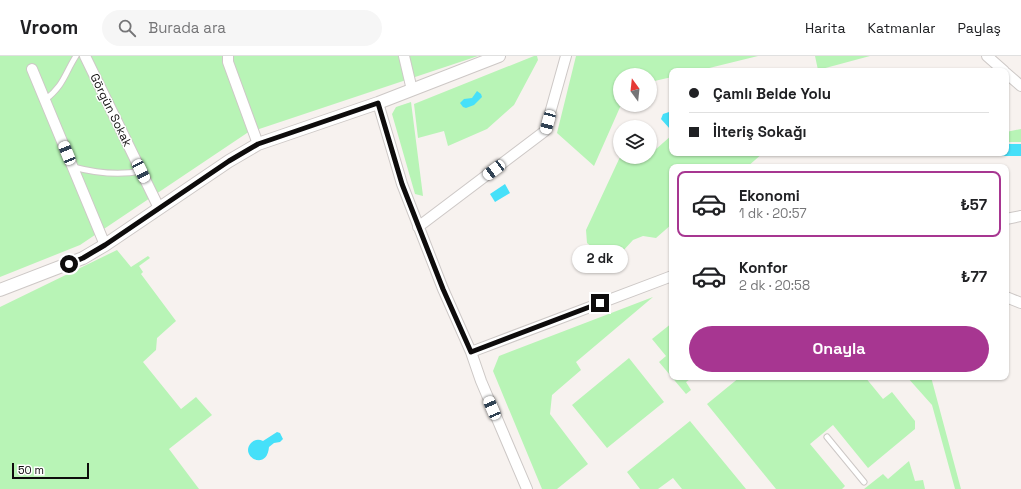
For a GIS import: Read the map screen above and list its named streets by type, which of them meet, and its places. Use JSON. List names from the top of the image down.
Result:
{
  "streets": {
    "street": ["Görgün Sokak"]
  },
  "scale_bar": "50 m",
  "north": "top",
  "page": {
    "header": "Vroom",
    "search": "Burada ara",
    "nav": ["Harita", "Katmanlar", "Paylaş"],
    "banner": ["Çamlı Belde Yolu", "İlteriş Sokağı"],
    "list": [
      {
        "name": "Ekonomi",
        "note": "1 dk · 20:57",
        "value": "₺57"
      },
      {
        "name": "Konfor",
        "note": "2 dk · 20:58",
        "value": "₺77"
      }
    ],
    "bubble": "2 dk",
    "buttons": "Onayla",
    "scale": "50 m"
  }
}
